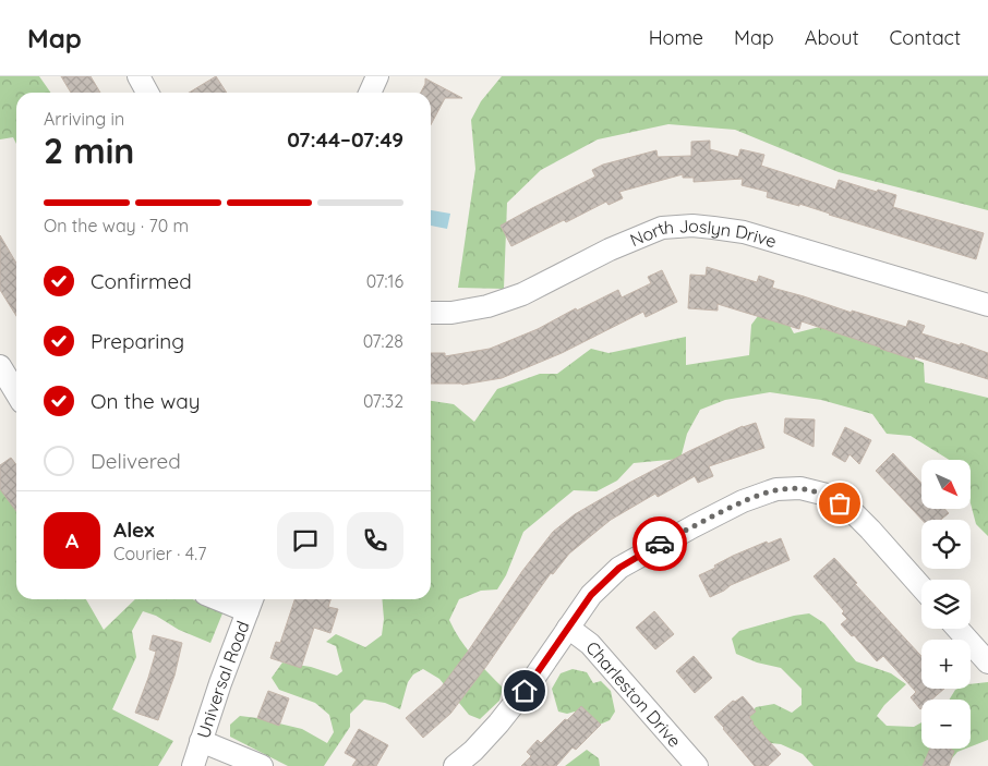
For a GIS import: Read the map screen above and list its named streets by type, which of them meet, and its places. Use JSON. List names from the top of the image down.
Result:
{
  "streets": {
    "street": ["North Joslyn Drive", "Universal Road", "Charleston Drive"]
  },
  "north": "bottom right",
  "page": {
    "header": "Map",
    "nav": [
      "Home",
      "Map",
      "About",
      "Contact"
    ],
    "heading": ["2 min", "Arriving in", "07:44–07:49"],
    "panel": ["Alex", "Courier · 4.7"],
    "bar": "On the way · 70 m",
    "list": [
      ["Confirmed", "07:16"],
      ["Preparing", "07:28"],
      ["On the way", "07:32"],
      "Delivered"
    ],
    "map_buttons": ["+", "−"],
    "round": "A"
  }
}
